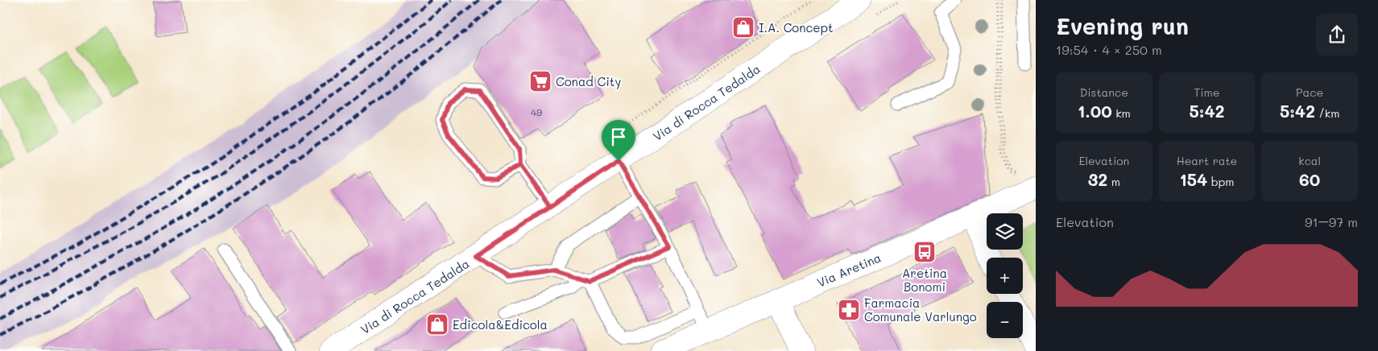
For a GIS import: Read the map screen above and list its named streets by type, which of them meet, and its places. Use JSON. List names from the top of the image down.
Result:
{
  "streets": {
    "street": ["Via di Rocca Tedalda", "Via Aretina"]
  },
  "places": {
    "shop": ["I.A. Concept", "Edicola&Edicola"],
    "supermarket": ["Conad City"],
    "bus stop": ["Aretina Bonomi"],
    "pharmacy": ["Farmacia Comunale Varlungo"]
  },
  "house_numbers": ["49"],
  "page": {
    "heading": ["Evening run", "19:54 · 4 × 250 m"],
    "stats": [
      ["Distance", "1.00 km"],
      ["Time", "5:42"],
      ["Pace", "5:42 /km"],
      ["Elevation", "32 m"],
      ["Heart rate", "154 bpm"],
      ["kcal", "60"]
    ],
    "chart": ["Elevation", "91–97 m"],
    "map_buttons": ["+", "−"]
  }
}
